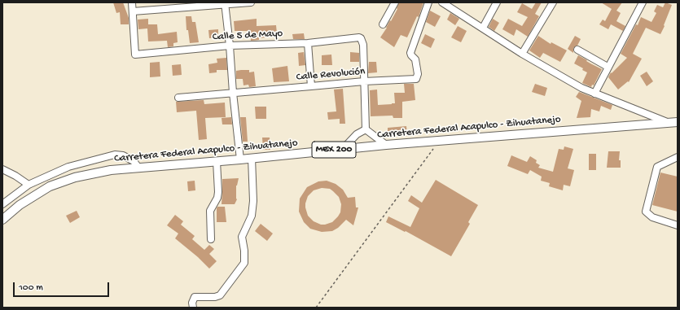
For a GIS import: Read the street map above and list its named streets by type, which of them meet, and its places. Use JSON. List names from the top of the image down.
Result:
{
  "streets": {
    "main road": ["Carretera Federal Acapulco - Zihuatanejo", "MEX 200"],
    "street": ["Calle 5 de Mayo", "Calle Revolución"]
  },
  "crossings": [
    ["Calle 5 de Mayo", "Calle Revolución"]
  ],
  "scale_bar": "100 m"
}
